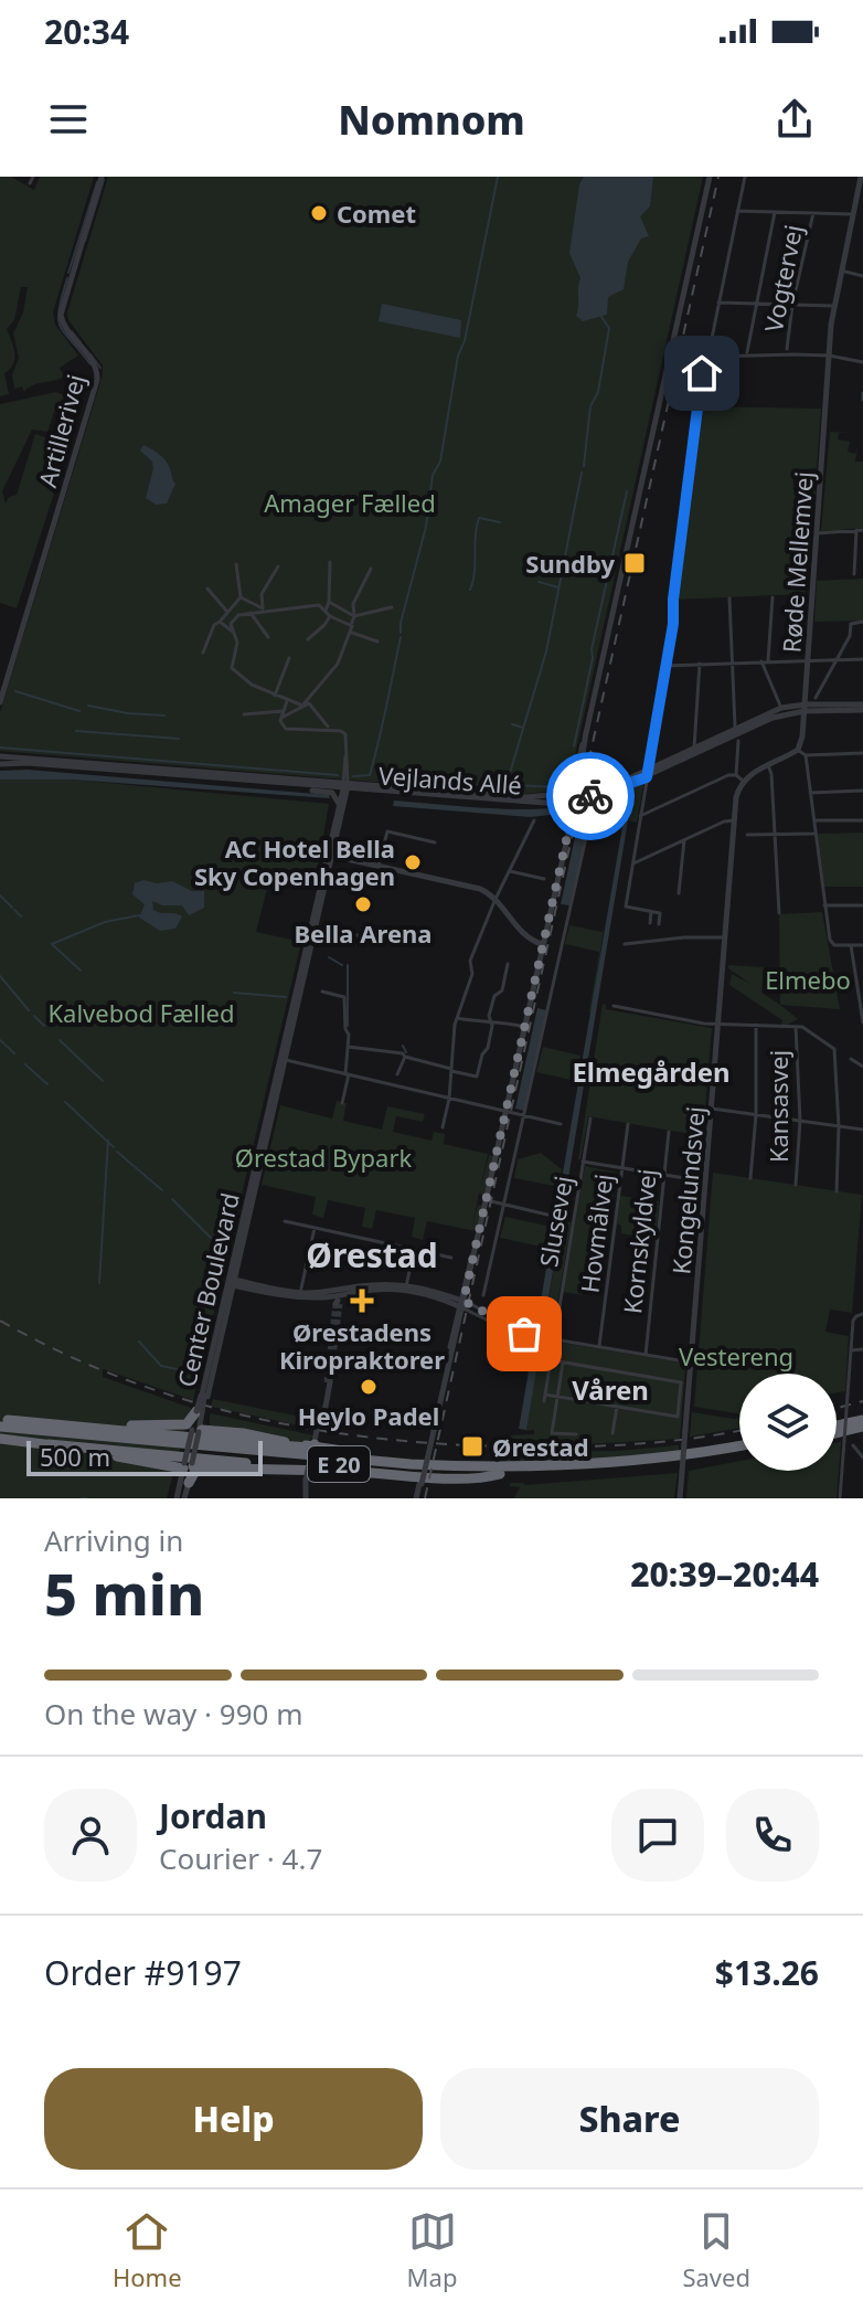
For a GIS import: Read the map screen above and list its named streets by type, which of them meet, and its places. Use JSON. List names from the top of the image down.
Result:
{
  "streets": {
    "highway": ["E 20"],
    "street": [
      "Vogtervej",
      "Artillerivej",
      "Røde Mellemvej",
      "Vejlands Allé",
      "Kansasvej",
      "Kongelundsvej",
      "Slusevej",
      "Hovmålvej",
      "Kornskyldvej",
      "Center Boulevard"
    ]
  },
  "crossings": [
    ["Røde Mellemvej", "Vejlands Allé"],
    ["Vejlands Allé", "Center Boulevard"]
  ],
  "districts": ["Elmegården", "Ørestad", "Våren"],
  "parks": [
    "Amager Fælled",
    "Elmebo",
    "Kalvebod Fælled",
    "Ørestad Bypark",
    "Vestereng"
  ],
  "places": {
    "other": [
      "Comet",
      "AC Hotel Bella Sky Copenhagen",
      "Bella Arena",
      "Heylo Padel"
    ],
    "transit": ["Sundby", "Ørestad"],
    "health": ["Ørestadens Kiropraktorer"]
  },
  "scale_bar": "500 m",
  "page": {
    "status": "20:34",
    "header": "Nomnom",
    "scale": "500 m",
    "heading": ["5 min", "Arriving in", "20:39–20:44"],
    "panel": [
      "Jordan",
      "Courier · 4.7",
      "Order #9197",
      "$13.26"
    ],
    "bar": "On the way · 990 m",
    "buttons": ["Help", "Share"],
    "tabs": ["Home", "Map", "Saved"]
  }
}
